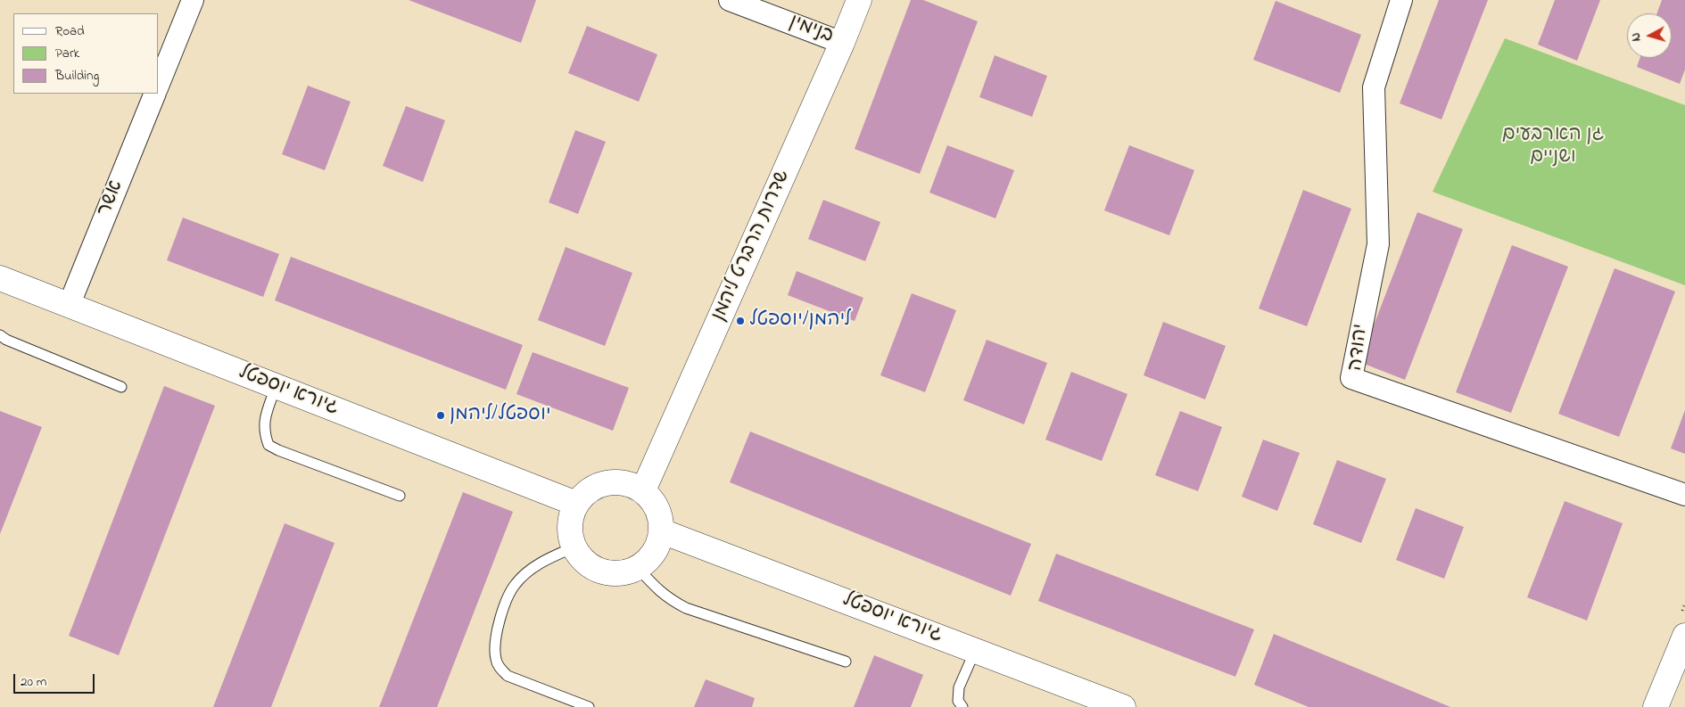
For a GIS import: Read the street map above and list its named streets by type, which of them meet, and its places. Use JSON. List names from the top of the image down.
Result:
{
  "streets": {
    "street": [
      "בנימין",
      "אשר",
      "שדרות הרברט ליהמן",
      "יהודה",
      "גיורא יוספטל"
    ]
  },
  "crossings": [
    ["בנימין", "שדרות הרברט ליהמן"],
    ["אשר", "גיורא יוספטל"],
    ["שדרות הרברט ליהמן", "גיורא יוספטל"]
  ],
  "parks": ["גן הארבעים ושניים"],
  "places": ["ליהמן/יוספטל", "יוספטל/ליהמן"],
  "legend": ["Road", "Park", "Building"],
  "scale_bar": "20 m",
  "north": "left"
}
